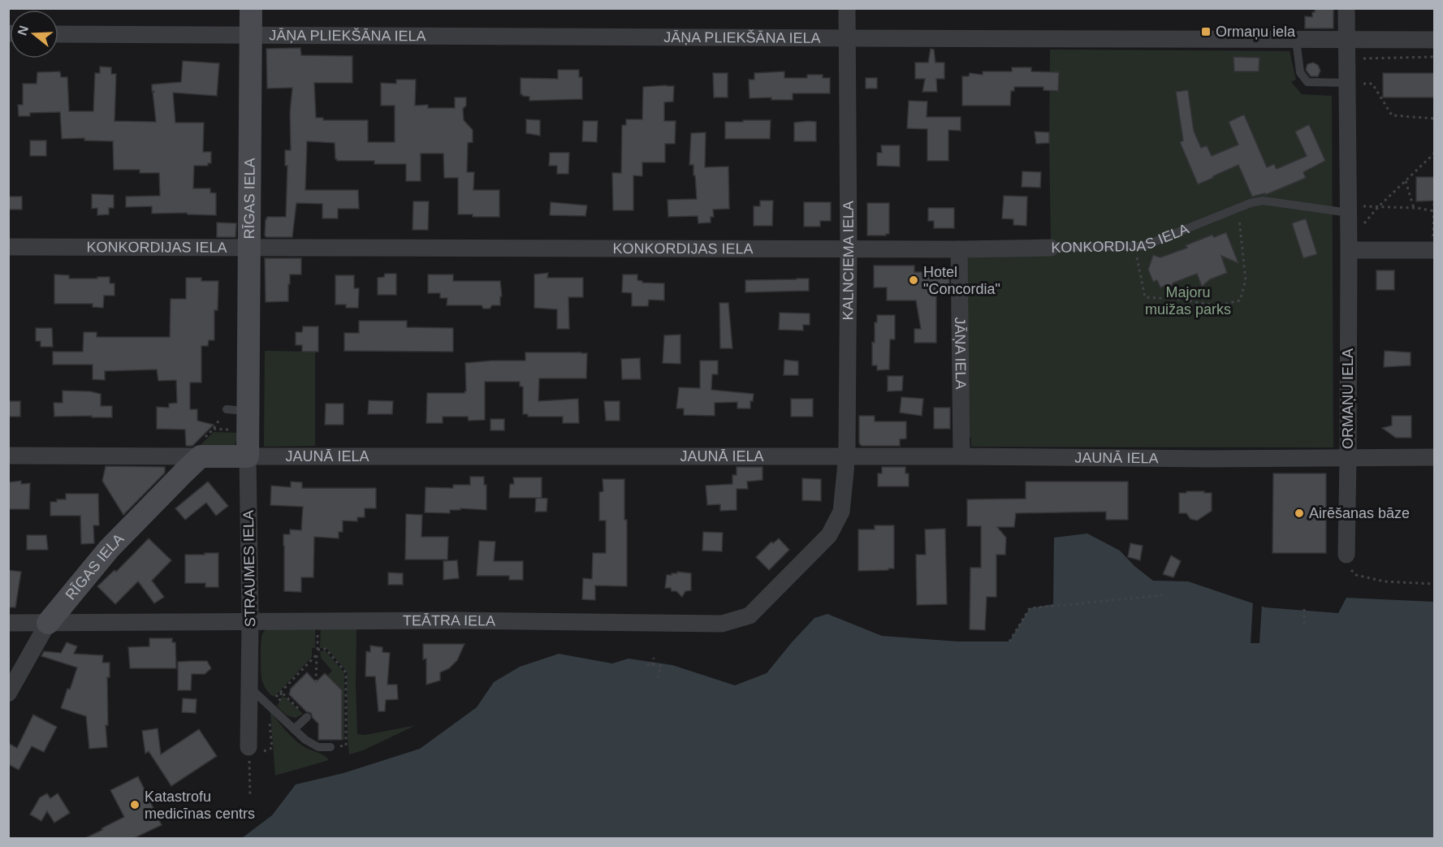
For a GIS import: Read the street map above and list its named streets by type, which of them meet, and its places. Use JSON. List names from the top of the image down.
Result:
{
  "streets": {
    "street": [
      "JĀŅA PLIEKŠĀNA IELA",
      "RĪGAS IELA",
      "KONKORDIJAS IELA",
      "KALNCIEMA IELA",
      "JĀŅA IELA",
      "ORMAŅU IELA",
      "JAUNĀ IELA",
      "STRAUMES IELA",
      "TEĀTRA IELA"
    ]
  },
  "crossings": [
    ["JĀŅA PLIEKŠĀNA IELA", "RĪGAS IELA"],
    ["JĀŅA PLIEKŠĀNA IELA", "KALNCIEMA IELA"],
    ["JĀŅA PLIEKŠĀNA IELA", "ORMAŅU IELA"],
    ["RĪGAS IELA", "KONKORDIJAS IELA"],
    ["RĪGAS IELA", "JAUNĀ IELA"],
    ["RĪGAS IELA", "STRAUMES IELA"],
    ["RĪGAS IELA", "TEĀTRA IELA"],
    ["KONKORDIJAS IELA", "KALNCIEMA IELA"],
    ["KONKORDIJAS IELA", "JĀŅA IELA"],
    ["KONKORDIJAS IELA", "ORMAŅU IELA"],
    ["KALNCIEMA IELA", "JAUNĀ IELA"],
    ["KALNCIEMA IELA", "TEĀTRA IELA"],
    ["JĀŅA IELA", "JAUNĀ IELA"],
    ["ORMAŅU IELA", "JAUNĀ IELA"],
    ["JAUNĀ IELA", "STRAUMES IELA"],
    ["STRAUMES IELA", "TEĀTRA IELA"]
  ],
  "parks": ["Majoru muižas parks"],
  "places": {
    "transit": ["Ormaņu iela"],
    "other": ["Hotel \"Concordia\"", "Airēšanas bāze", "Katastrofu medicīnas centrs"]
  },
  "north": "left"
}
